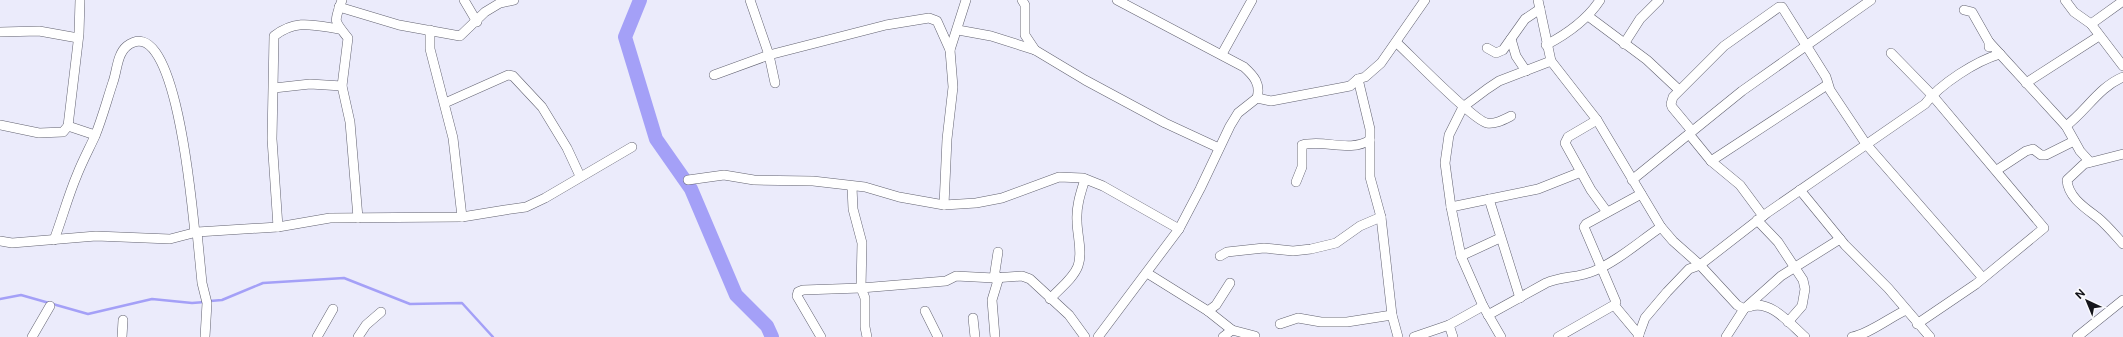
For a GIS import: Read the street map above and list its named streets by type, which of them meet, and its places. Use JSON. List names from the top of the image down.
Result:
{
  "north": "top left"
}
